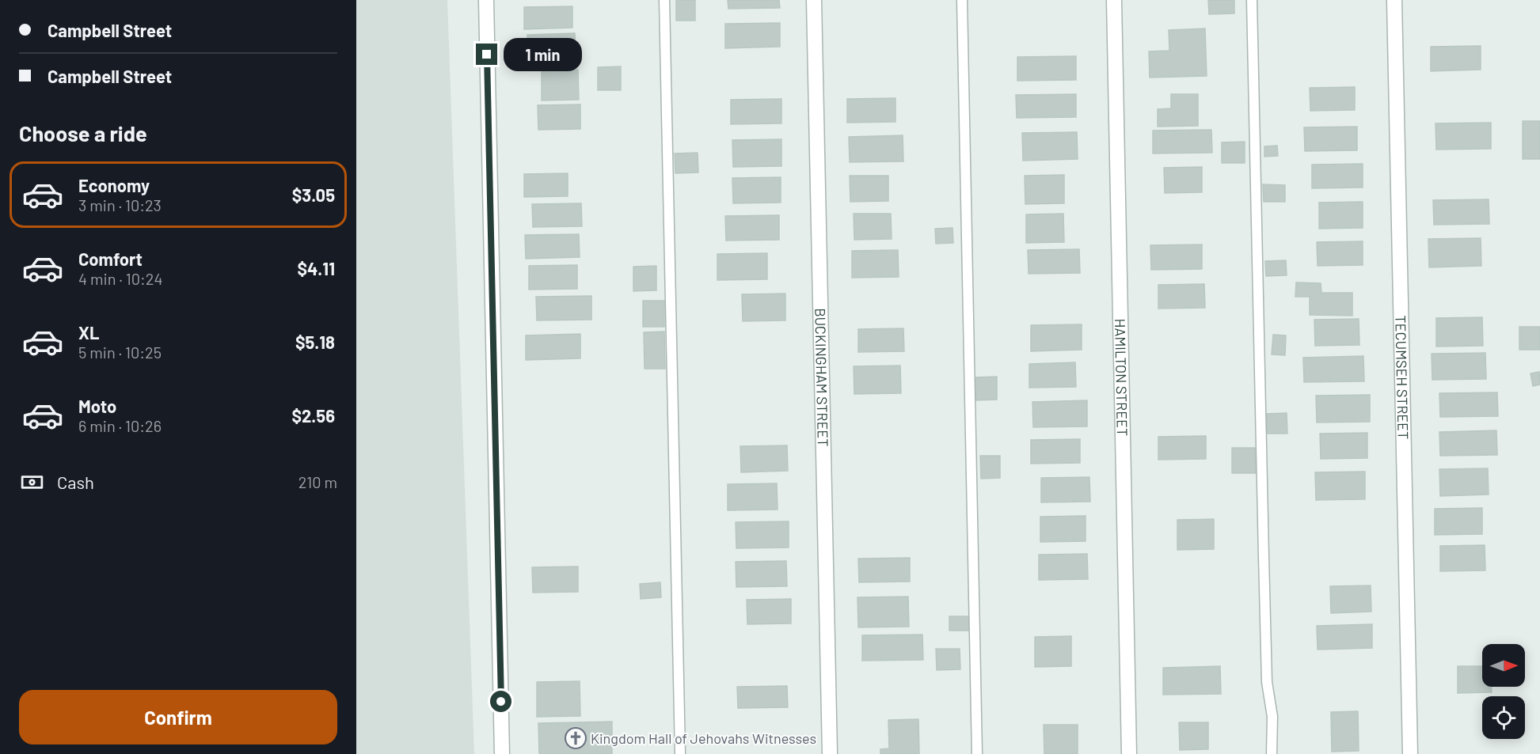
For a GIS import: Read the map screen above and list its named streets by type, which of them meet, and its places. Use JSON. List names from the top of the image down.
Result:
{
  "streets": {
    "street": ["BUCKINGHAM STREET", "HAMILTON STREET", "TECUMSEH STREET"]
  },
  "places": {
    "church": ["Kingdom Hall of Jehovahs Witnesses"]
  },
  "north": "right",
  "page": {
    "banner": ["Campbell Street", "Campbell Street"],
    "bubble": "1 min",
    "heading": "Choose a ride",
    "list": [
      {
        "name": "Economy",
        "note": "3 min · 10:23",
        "value": "$3.05"
      },
      {
        "name": "Comfort",
        "note": "4 min · 10:24",
        "value": "$4.11"
      },
      {
        "name": "XL",
        "note": "5 min · 10:25",
        "value": "$5.18"
      },
      {
        "name": "Moto",
        "note": "6 min · 10:26",
        "value": "$2.56"
      }
    ],
    "pay": ["Cash", "210 m"],
    "buttons": "Confirm"
  }
}
